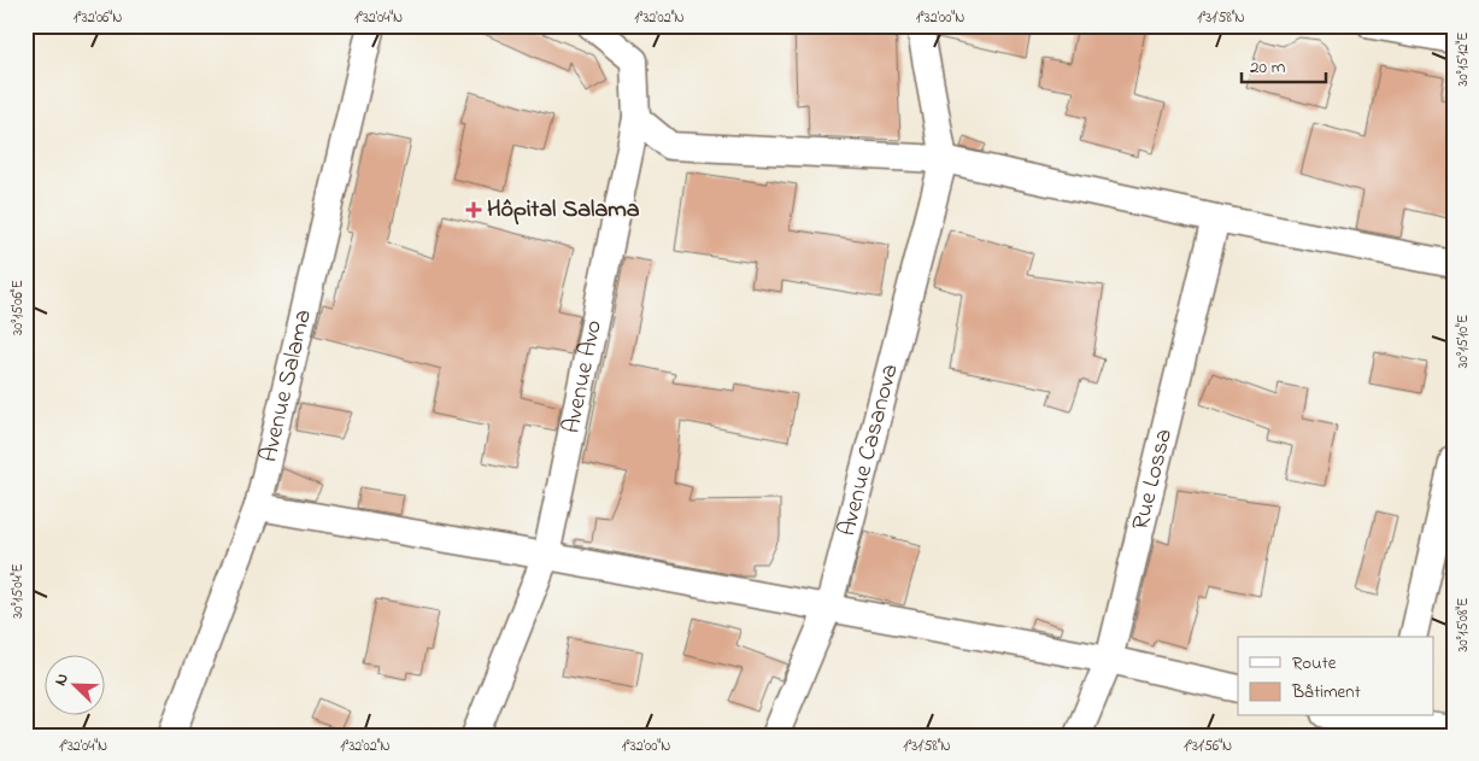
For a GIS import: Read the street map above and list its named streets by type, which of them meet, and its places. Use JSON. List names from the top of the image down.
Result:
{
  "streets": {
    "street": [
      "Avenue Avo",
      "Avenue Salama",
      "Avenue Casanova",
      "Rue Lossa"
    ]
  },
  "places": {
    "health": ["Hôpital Salama"]
  },
  "legend": ["Route", "Bâtiment"],
  "scale_bar": "20 m",
  "north": "top left",
  "coordinates": [
    "1°32'06\"N",
    "1°32'04\"N",
    "1°32'02\"N",
    "1°32'00\"N",
    "1°31'58\"N",
    "30°15'12\"E",
    "30°15'06\"E",
    "30°15'10\"E",
    "30°15'04\"E",
    "30°15'08\"E",
    "1°31'56\"N"
  ]
}
